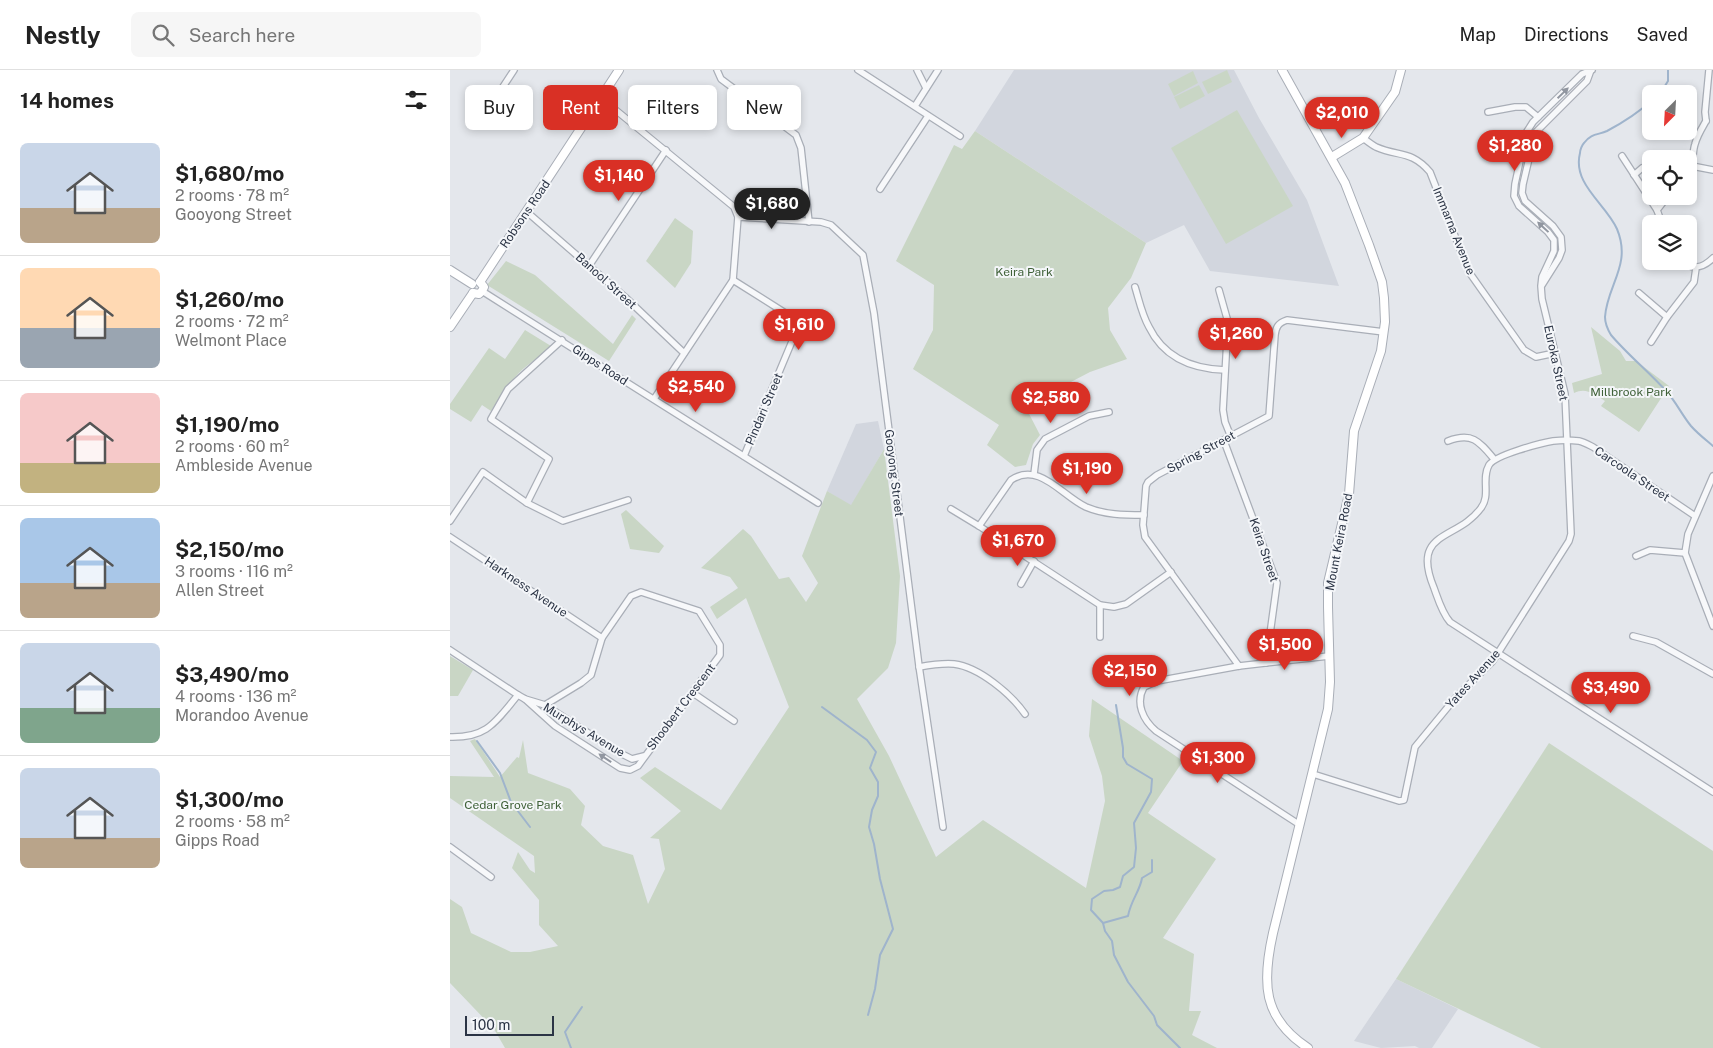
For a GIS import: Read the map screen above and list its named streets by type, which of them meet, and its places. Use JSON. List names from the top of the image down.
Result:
{
  "streets": {
    "main road": ["Robsons Road", "Mount Keira Road"],
    "street": [
      "Immarna Avenue",
      "Banool Street",
      "Euroka Street",
      "Gipps Road",
      "Pindari Street",
      "Spring Street",
      "Gooyong Street",
      "Carcoola Street",
      "Keira Street",
      "Harkness Avenue",
      "Yates Avenue",
      "Shoobert Crescent",
      "Murphys Avenue"
    ]
  },
  "crossings": [
    ["Robsons Road", "Banool Street"],
    ["Robsons Road", "Gipps Road"],
    ["Immarna Avenue", "Euroka Street"],
    ["Euroka Street", "Carcoola Street"],
    ["Euroka Street", "Yates Avenue"],
    ["Gipps Road", "Pindari Street"],
    ["Spring Street", "Mount Keira Road"],
    ["Spring Street", "Keira Street"],
    ["Carcoola Street", "Yates Avenue"],
    ["Mount Keira Road", "Yates Avenue"],
    ["Harkness Avenue", "Shoobert Crescent"],
    ["Shoobert Crescent", "Murphys Avenue"]
  ],
  "parks": ["Keira Park", "Millbrook Park", "Cedar Grove Park"],
  "scale_bar": "100 m",
  "north": "bottom left",
  "page": {
    "header": "Nestly",
    "search": "Search here",
    "nav": ["Map", "Directions", "Saved"],
    "heading": "14 homes",
    "chip": [
      "Buy",
      "Rent",
      "Filters",
      "New"
    ],
    "price": [
      "$2,010",
      "$1,280",
      "$1,140",
      "$1,680",
      "$1,610",
      "$1,260",
      "$2,540",
      "$2,580",
      "$1,190",
      "$1,670",
      "$1,500",
      "$2,150",
      "$3,490",
      "$1,300"
    ],
    "list": [
      {
        "name": "$1,680/mo",
        "note": "2 rooms · 78 m² · Gooyong Street"
      },
      {
        "name": "$1,260/mo",
        "note": "2 rooms · 72 m² · Welmont Place"
      },
      {
        "name": "$1,190/mo",
        "note": "2 rooms · 60 m² · Ambleside Avenue"
      },
      {
        "name": "$2,150/mo",
        "note": "3 rooms · 116 m² · Allen Street"
      },
      {
        "name": "$3,490/mo",
        "note": "4 rooms · 136 m² · Morandoo Avenue"
      },
      {
        "name": "$1,300/mo",
        "note": "2 rooms · 58 m² · Gipps Road"
      }
    ],
    "scale": "100 m"
  }
}
